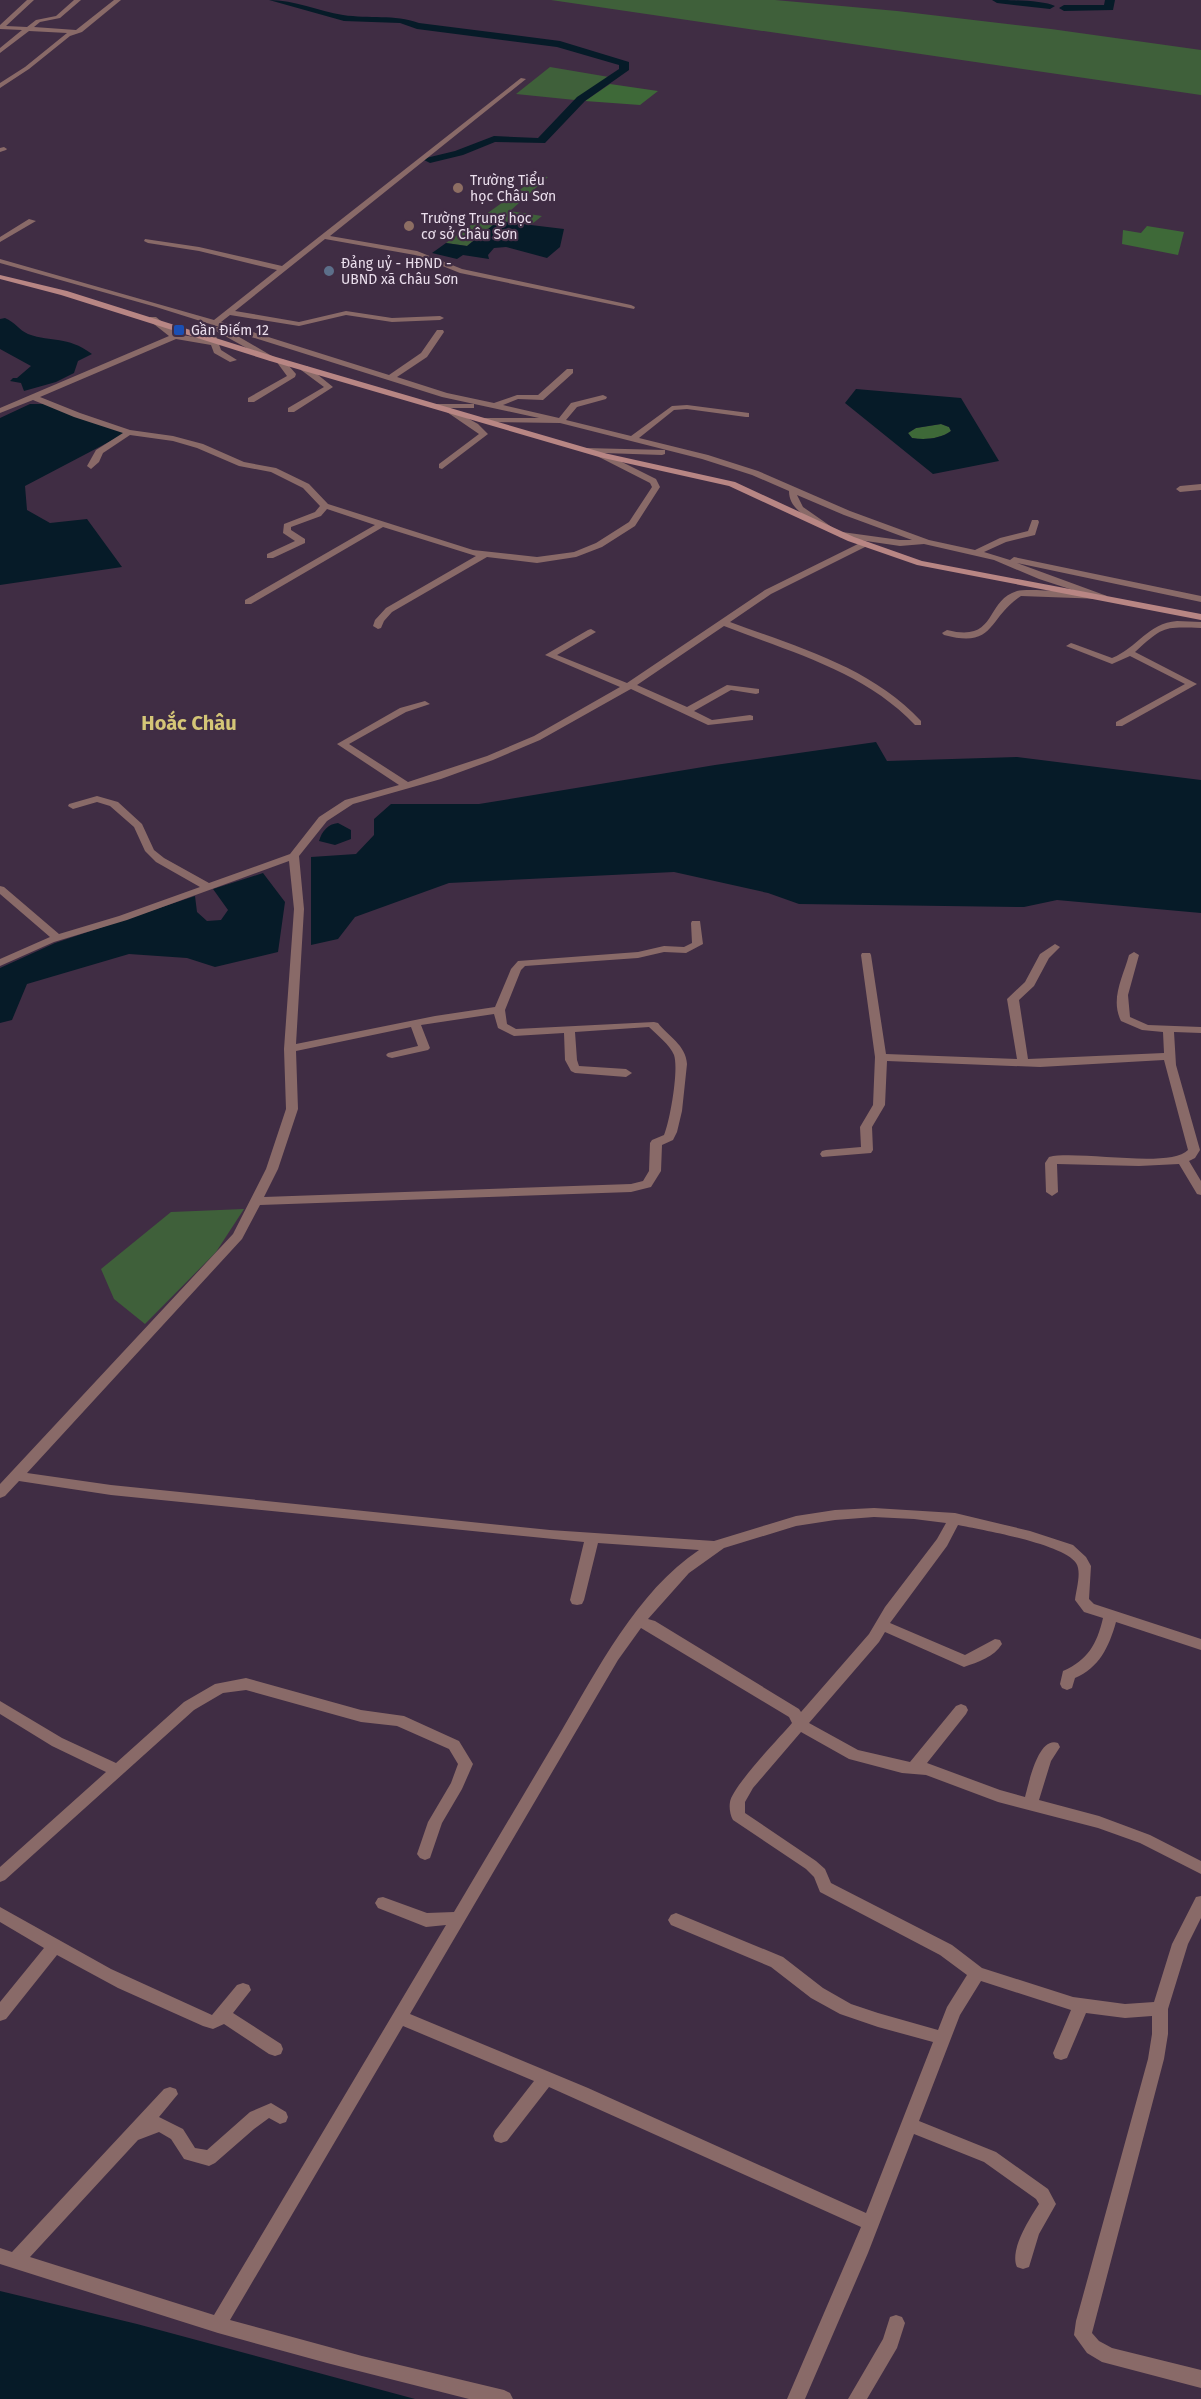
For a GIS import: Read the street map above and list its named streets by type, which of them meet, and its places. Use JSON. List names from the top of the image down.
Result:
{
  "districts": ["Hoắc Châu"],
  "places": {
    "other": ["Trường Tiểu học Châu Sơn", "Trường Trung học cơ sở Châu Sơn", "Đảng uỷ - HĐND - UBND xã Châu Sơn"],
    "transit": ["Gần Điếm 12"]
  }
}
